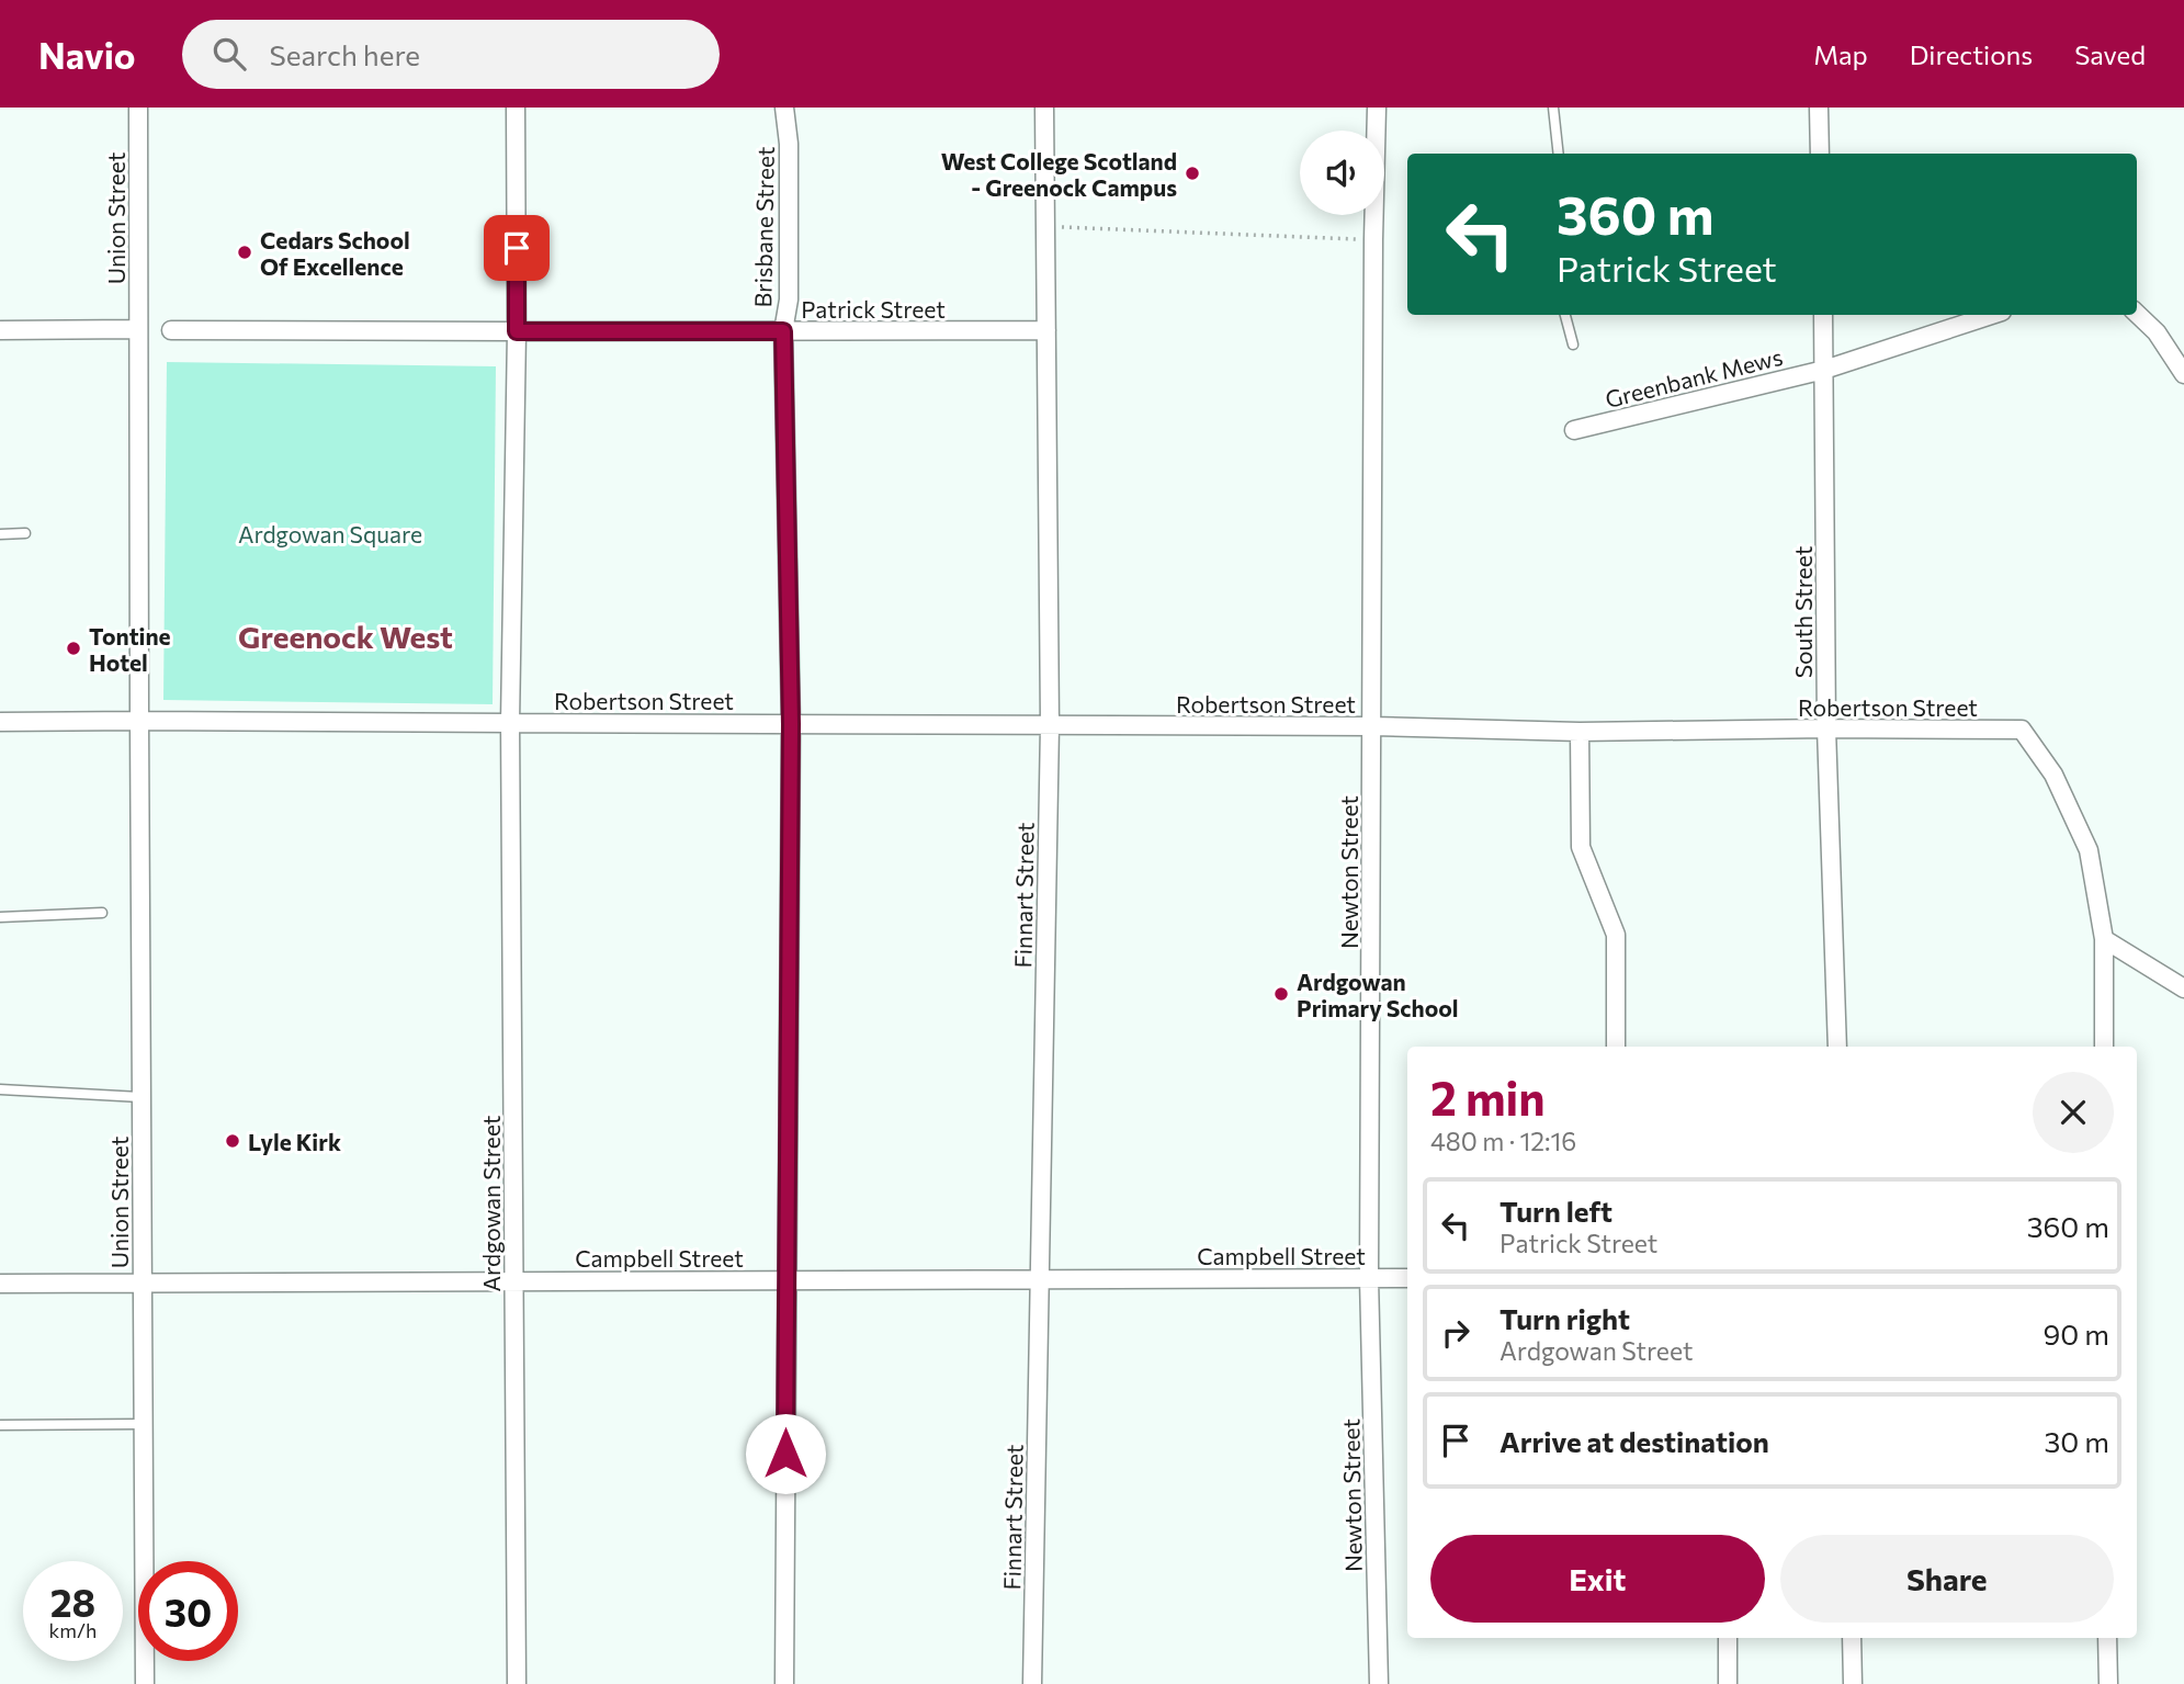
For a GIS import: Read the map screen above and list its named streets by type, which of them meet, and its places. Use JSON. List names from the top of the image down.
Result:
{
  "streets": {
    "street": [
      "Union Street",
      "Brisbane Street",
      "Patrick Street",
      "Greenbank Mews",
      "South Street",
      "Robertson Street",
      "Newton Street",
      "Finnart Street",
      "Ardgowan Street",
      "Campbell Street"
    ]
  },
  "crossings": [
    ["Union Street", "Campbell Street"],
    ["Brisbane Street", "Patrick Street"],
    ["Brisbane Street", "Robertson Street"],
    ["Brisbane Street", "Campbell Street"],
    ["Patrick Street", "Finnart Street"],
    ["Greenbank Mews", "South Street"],
    ["South Street", "Robertson Street"],
    ["Robertson Street", "Newton Street"],
    ["Robertson Street", "Finnart Street"],
    ["Robertson Street", "Ardgowan Street"],
    ["Newton Street", "Campbell Street"],
    ["Finnart Street", "Campbell Street"],
    ["Ardgowan Street", "Campbell Street"]
  ],
  "districts": ["Greenock West"],
  "parks": ["Ardgowan Square"],
  "places": [
    "West College Scotland - Greenock Campus",
    "Cedars School Of Excellence",
    "Tontine Hotel",
    "Ardgowan Primary School",
    "Lyle Kirk"
  ],
  "page": {
    "header": "Navio",
    "search": "Search here",
    "nav": ["Map", "Directions", "Saved"],
    "turn": ["360 m", "Patrick Street"],
    "heading": ["2 min", "480 m · 12:16"],
    "list": [
      {
        "name": "Turn left",
        "note": "Patrick Street",
        "value": "360 m"
      },
      {
        "name": "Turn right",
        "note": "Ardgowan Street",
        "value": "90 m"
      },
      {
        "name": "Arrive at destination",
        "value": "30 m"
      }
    ],
    "buttons": ["Exit", "Share"],
    "speed": "28 km/h",
    "limit": "30"
  }
}
